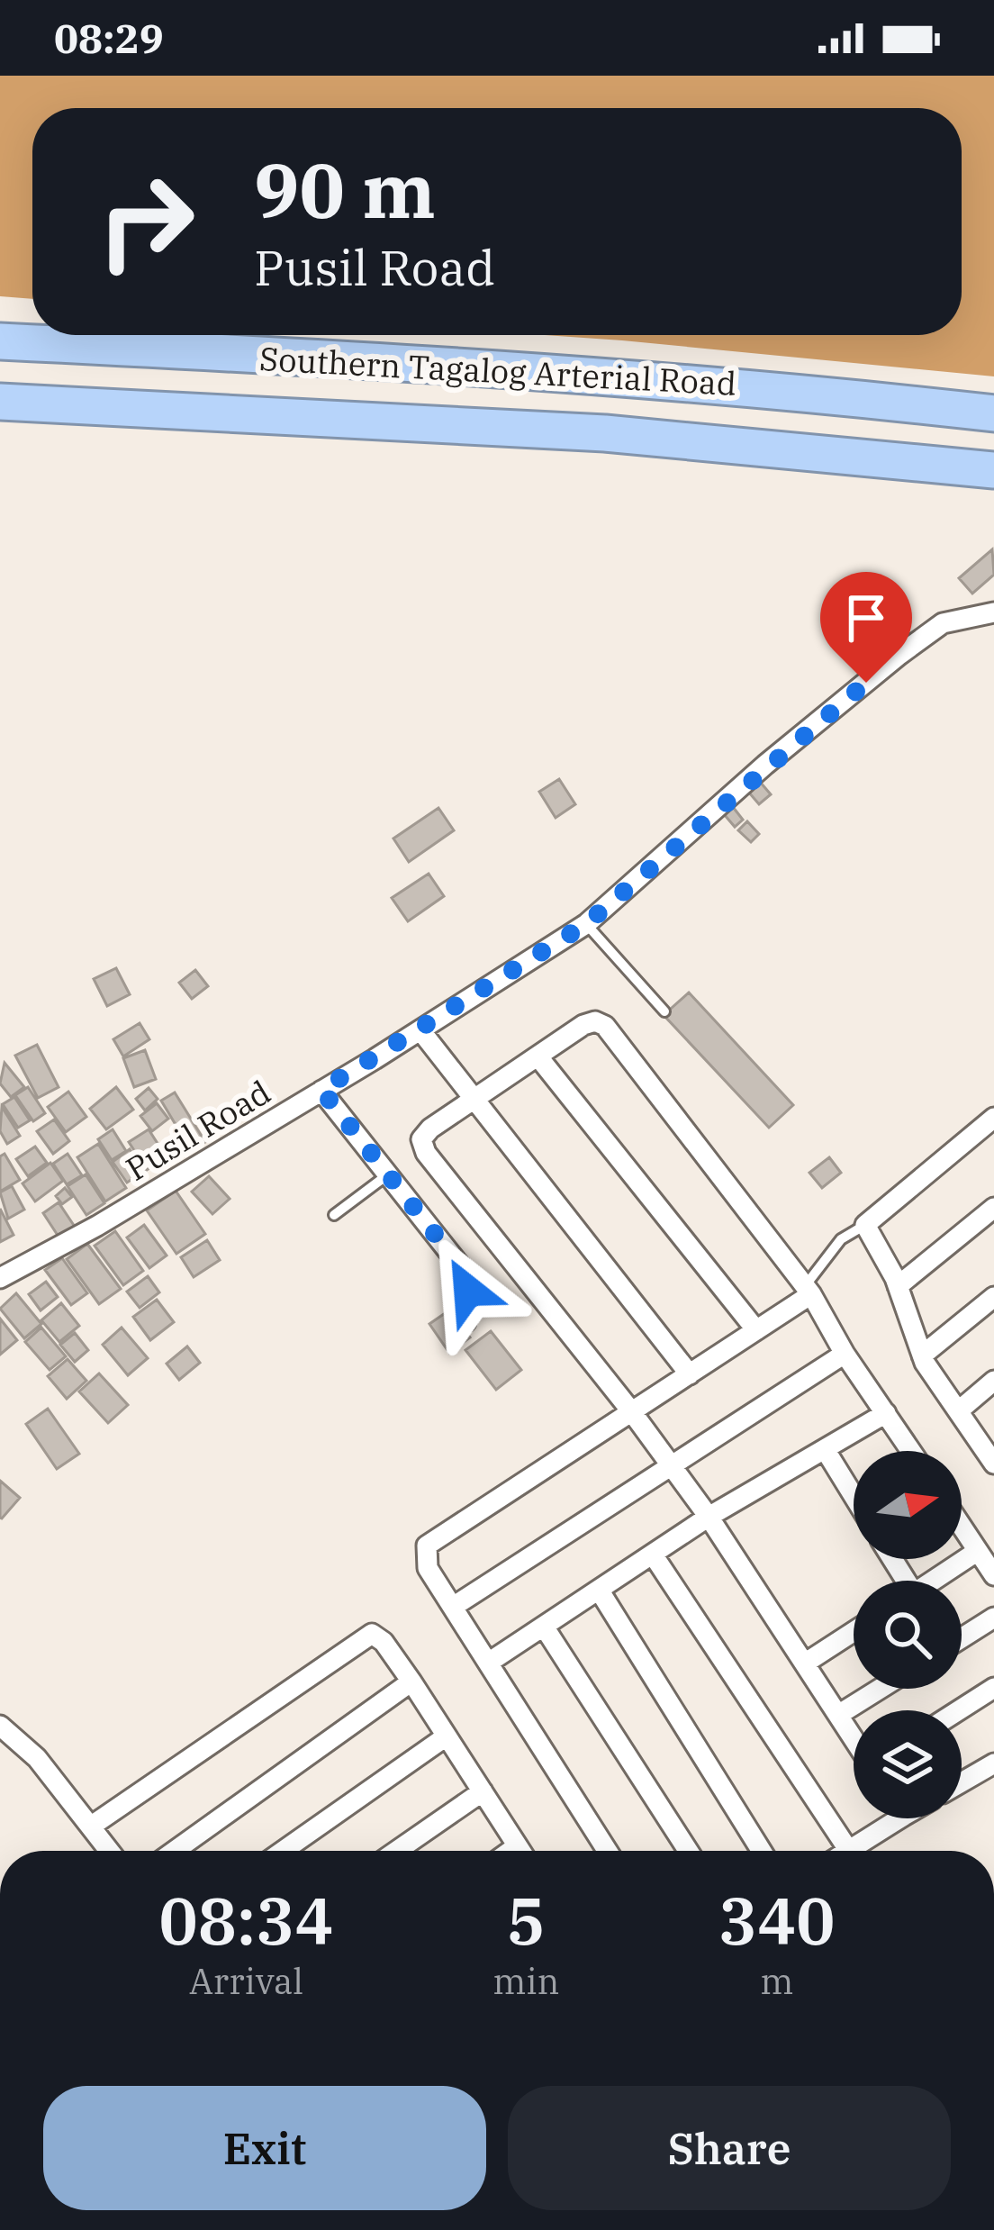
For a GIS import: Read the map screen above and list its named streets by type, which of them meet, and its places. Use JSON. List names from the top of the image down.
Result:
{
  "streets": {
    "highway": ["Southern Tagalog Arterial Road"],
    "street": ["Pusil Road"]
  },
  "north": "right",
  "page": {
    "status": "08:29",
    "turn": ["90 m", "Pusil Road"],
    "eta": [
      "08:34",
      "Arrival",
      "5",
      "min",
      "340",
      "m"
    ],
    "buttons": ["Exit", "Share"]
  }
}
